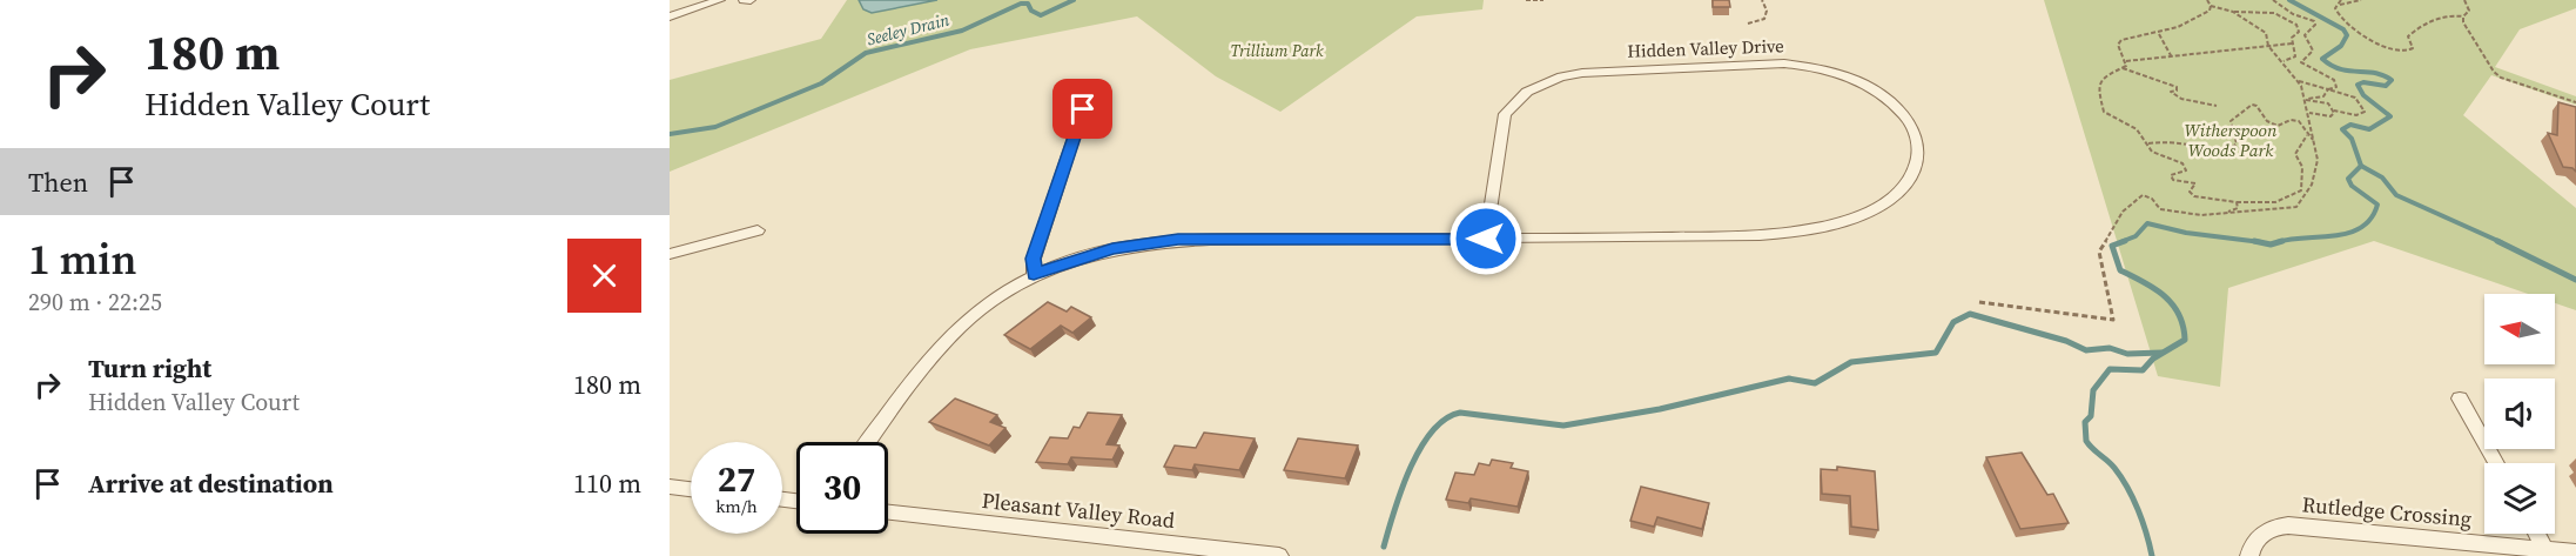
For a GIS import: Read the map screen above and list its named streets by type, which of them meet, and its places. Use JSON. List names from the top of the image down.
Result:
{
  "streets": {
    "street": ["Hidden Valley Drive", "Pleasant Valley Road", "Rutledge Crossing"]
  },
  "water": ["Seeley Drain"],
  "parks": ["Trillium Park", "Witherspoon Woods Park"],
  "north": "left",
  "page": {
    "turn": ["180 m", "Hidden Valley Court"],
    "then": "Then",
    "heading": ["1 min", "290 m · 22:25"],
    "list": [
      {
        "name": "Turn right",
        "note": "Hidden Valley Court",
        "value": "180 m"
      },
      {
        "name": "Arrive at destination",
        "value": "110 m"
      }
    ],
    "speed": "27 km/h",
    "limit": "30"
  }
}
